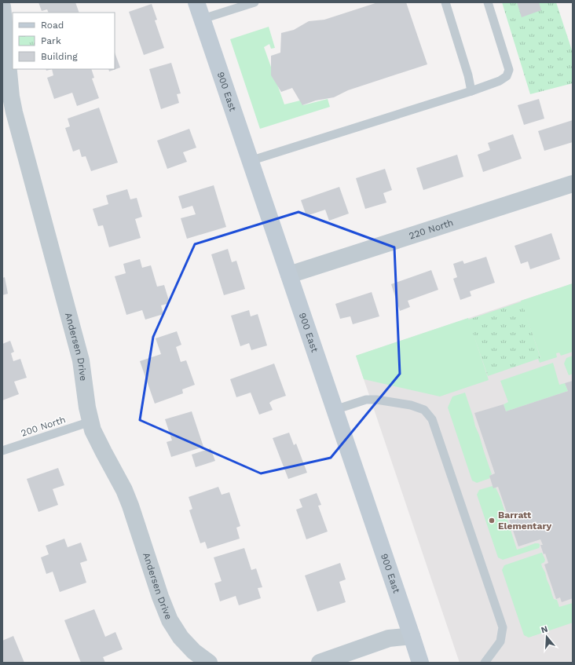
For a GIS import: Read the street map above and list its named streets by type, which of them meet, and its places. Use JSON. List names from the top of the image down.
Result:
{
  "streets": {
    "street": ["900 East", "220 North", "Andersen Drive"],
    "lane": ["200 North"]
  },
  "crossings": [
    ["900 East", "220 North"],
    ["Andersen Drive", "200 North"]
  ],
  "places": ["Barratt Elementary"],
  "legend": ["Road", "Park", "Building"],
  "north": "top"
}
